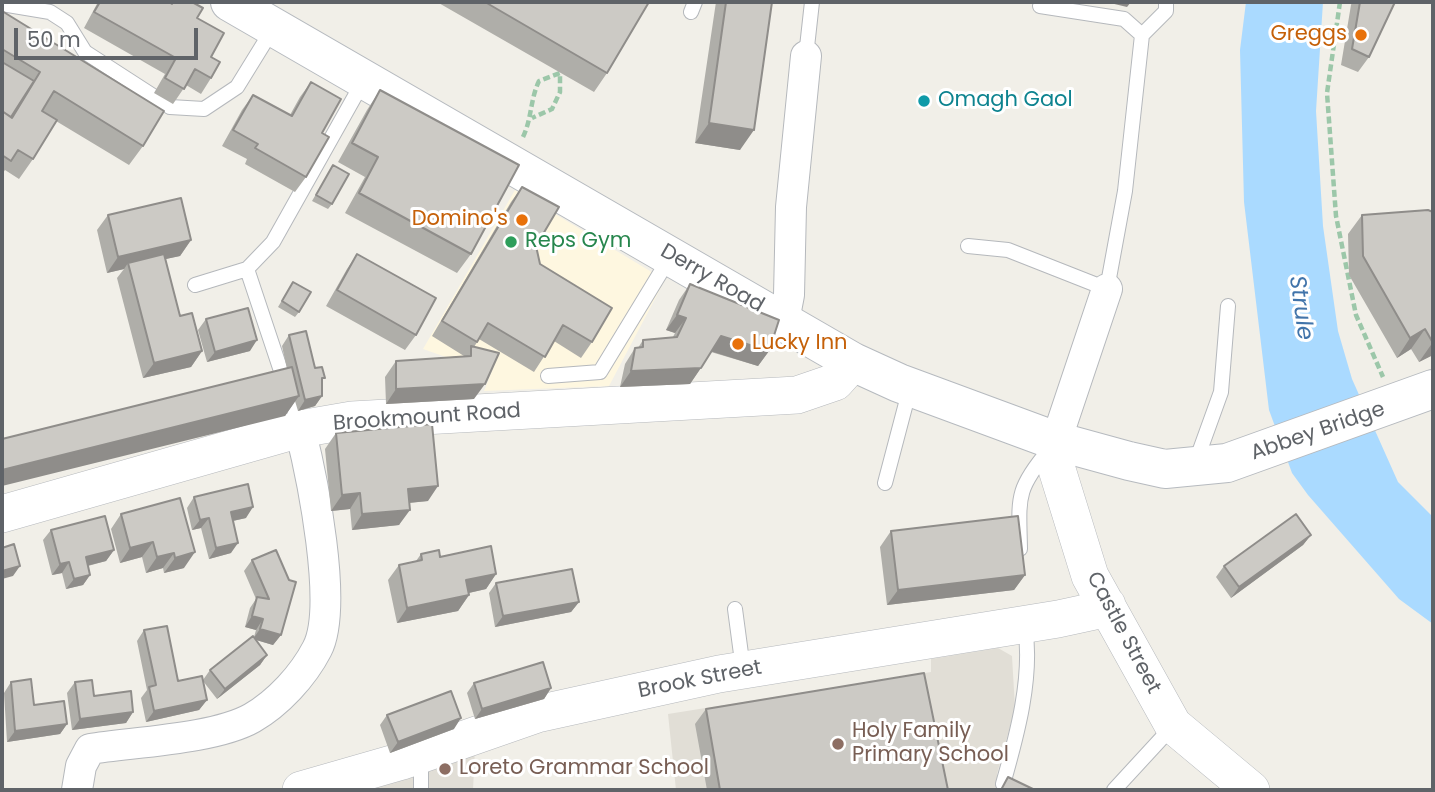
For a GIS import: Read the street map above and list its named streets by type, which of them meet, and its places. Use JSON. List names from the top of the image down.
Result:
{
  "streets": {
    "main road": ["Derry Road", "Abbey Bridge"],
    "street": ["Brookmount Road", "Castle Street", "Brook Street"]
  },
  "crossings": [
    ["Derry Road", "Brookmount Road"],
    ["Derry Road", "Abbey Bridge"],
    ["Derry Road", "Castle Street"],
    ["Castle Street", "Brook Street"]
  ],
  "water": ["Strule"],
  "places": [
    "Greggs",
    "Omagh Gaol",
    "Domino's",
    "Reps Gym",
    "Lucky Inn",
    "Holy Family Primary School",
    "Loreto Grammar School"
  ],
  "scale_bar": "50 m"
}
